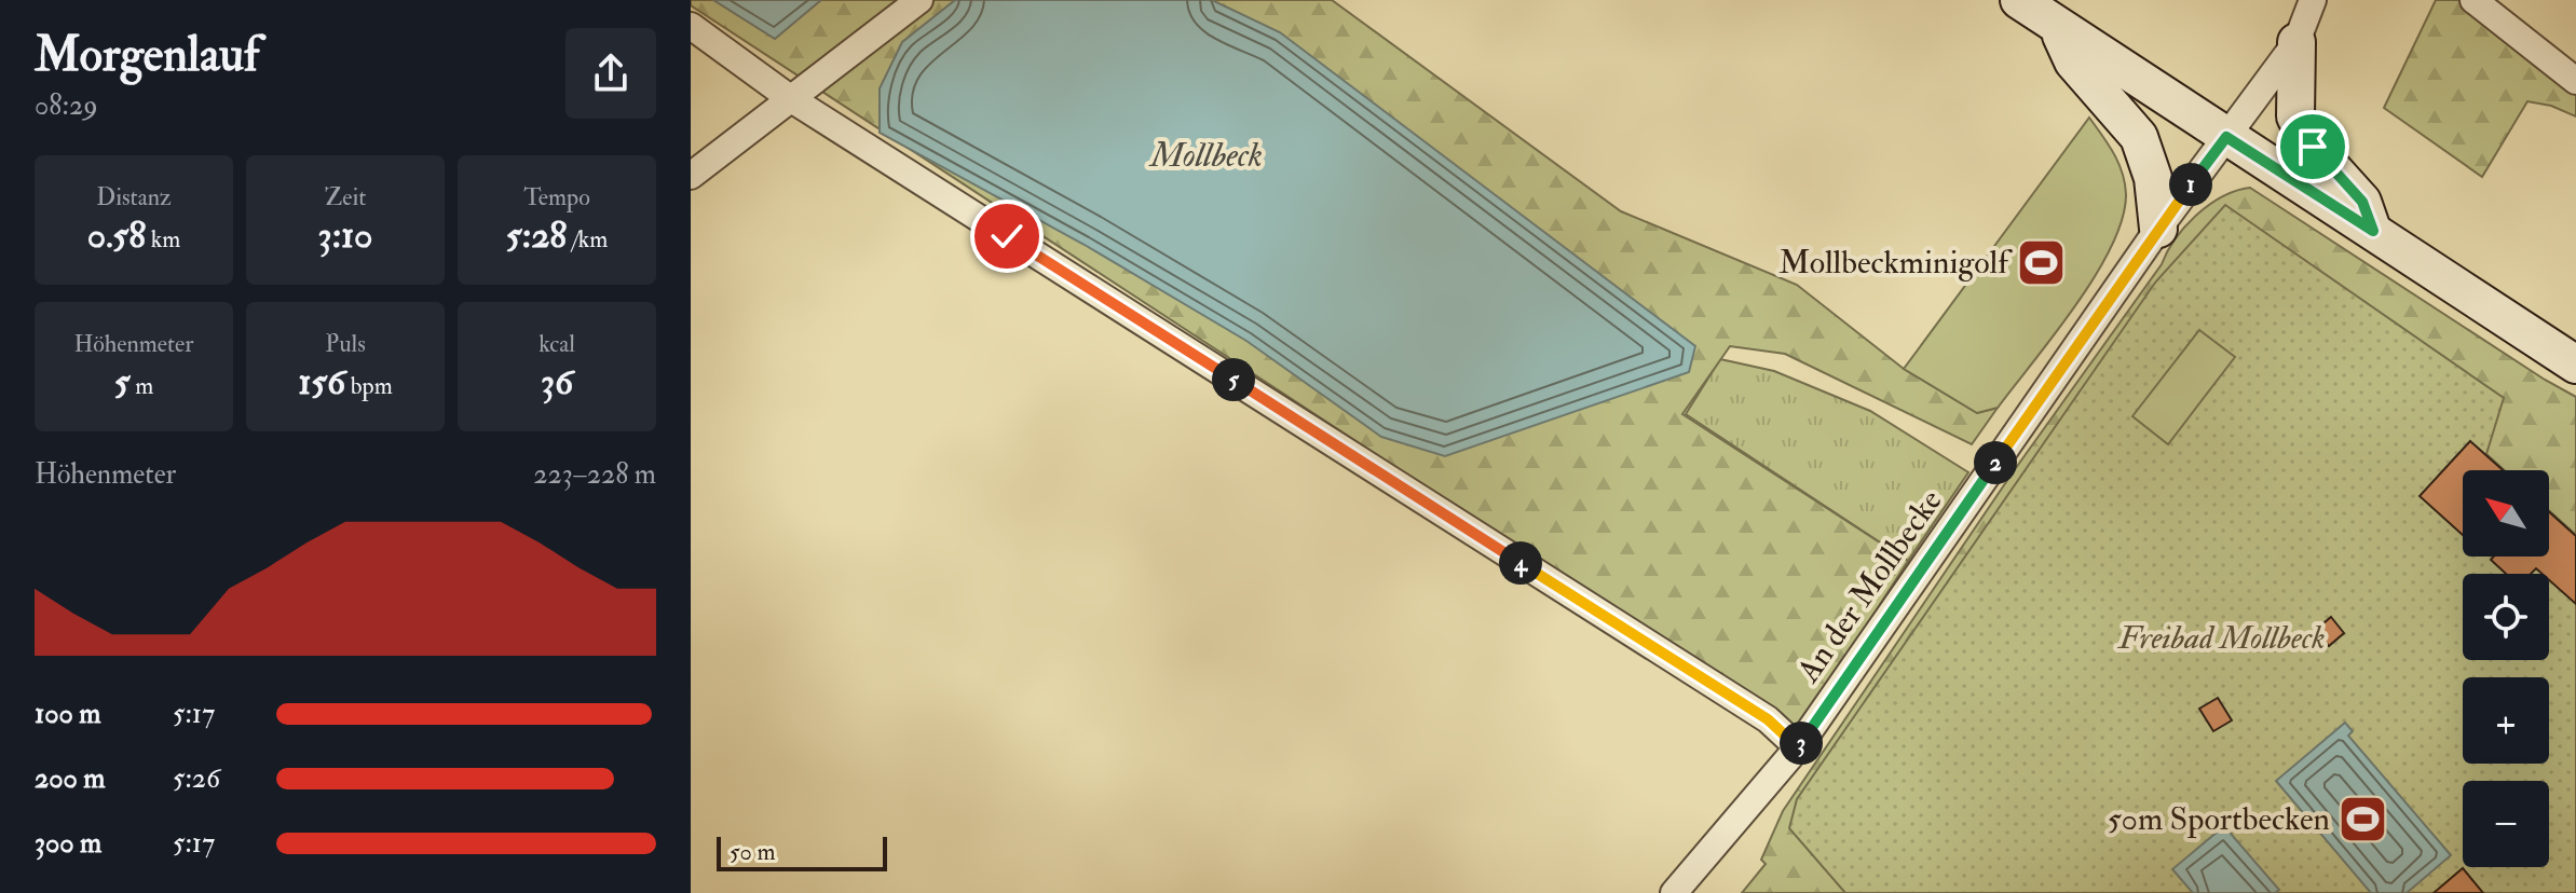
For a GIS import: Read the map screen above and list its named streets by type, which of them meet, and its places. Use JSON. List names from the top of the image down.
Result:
{
  "streets": {
    "street": ["An der Mollbecke"]
  },
  "water": ["Mollbeck"],
  "parks": ["Freibad Mollbeck"],
  "places": {
    "sports": ["Mollbeckminigolf", "50m Sportbecken"]
  },
  "scale_bar": "50 m",
  "north": "top left",
  "page": {
    "heading": ["Morgenlauf", "08:29"],
    "stats": [
      ["Distanz", "0.58 km"],
      ["Zeit", "3:10"],
      ["Tempo", "5:28 /km"],
      ["Höhenmeter", "5 m"],
      ["Puls", "156 bpm"],
      ["kcal", "36"]
    ],
    "pins": [
      "1",
      "5",
      "2",
      "4",
      "3"
    ],
    "chart": ["Höhenmeter", "223–228 m"],
    "map_buttons": ["+", "−"],
    "list": [
      {
        "name": "100 m",
        "note": "5:17"
      },
      {
        "name": "200 m",
        "note": "5:26"
      },
      {
        "name": "300 m",
        "note": "5:17"
      }
    ],
    "scale": "50 m"
  }
}
